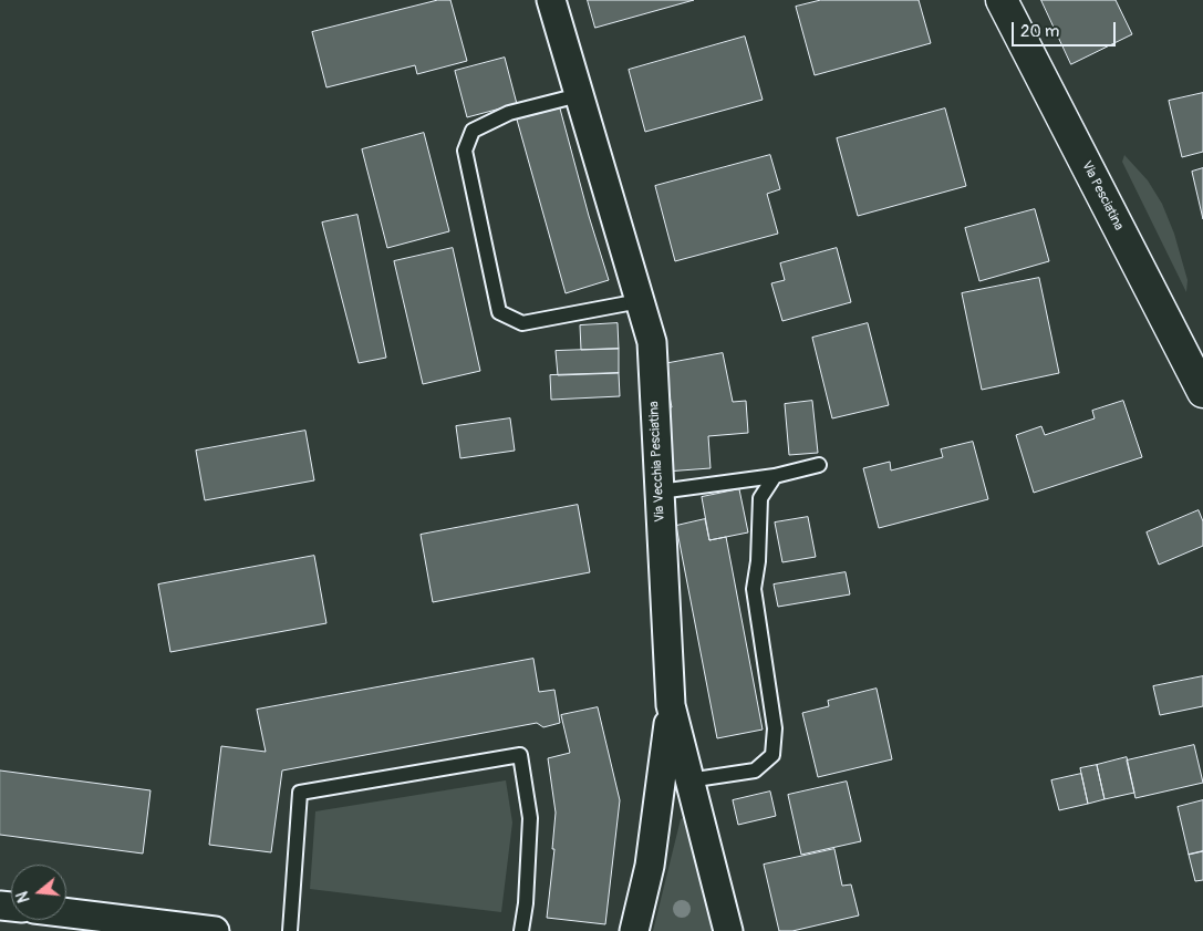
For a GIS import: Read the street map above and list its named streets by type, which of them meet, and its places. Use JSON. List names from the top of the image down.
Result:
{
  "streets": {
    "main road": ["Via Pesciatina"],
    "street": ["Via Vecchia Pesciatina"]
  },
  "scale_bar": "20 m",
  "north": "left"
}
